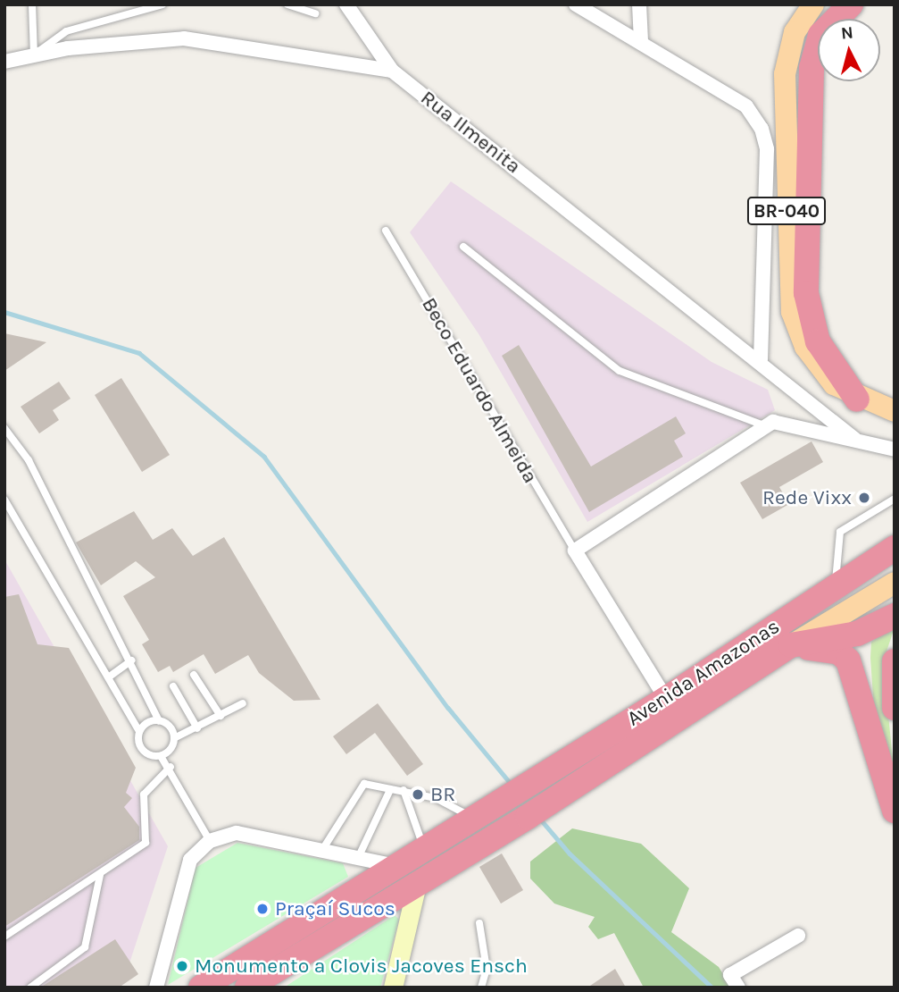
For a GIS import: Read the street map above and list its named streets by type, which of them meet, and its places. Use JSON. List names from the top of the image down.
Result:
{
  "streets": {
    "highway": ["Avenida Amazonas"],
    "main road": ["BR-040"],
    "street": ["Rua Ilmenita"],
    "lane": ["Beco Eduardo Almeida"]
  },
  "places": [
    "Rede Vixx",
    "BR",
    "Praçaí Sucos",
    "Monumento a Clovis Jacoves Ensch"
  ],
  "north": "top"
}
